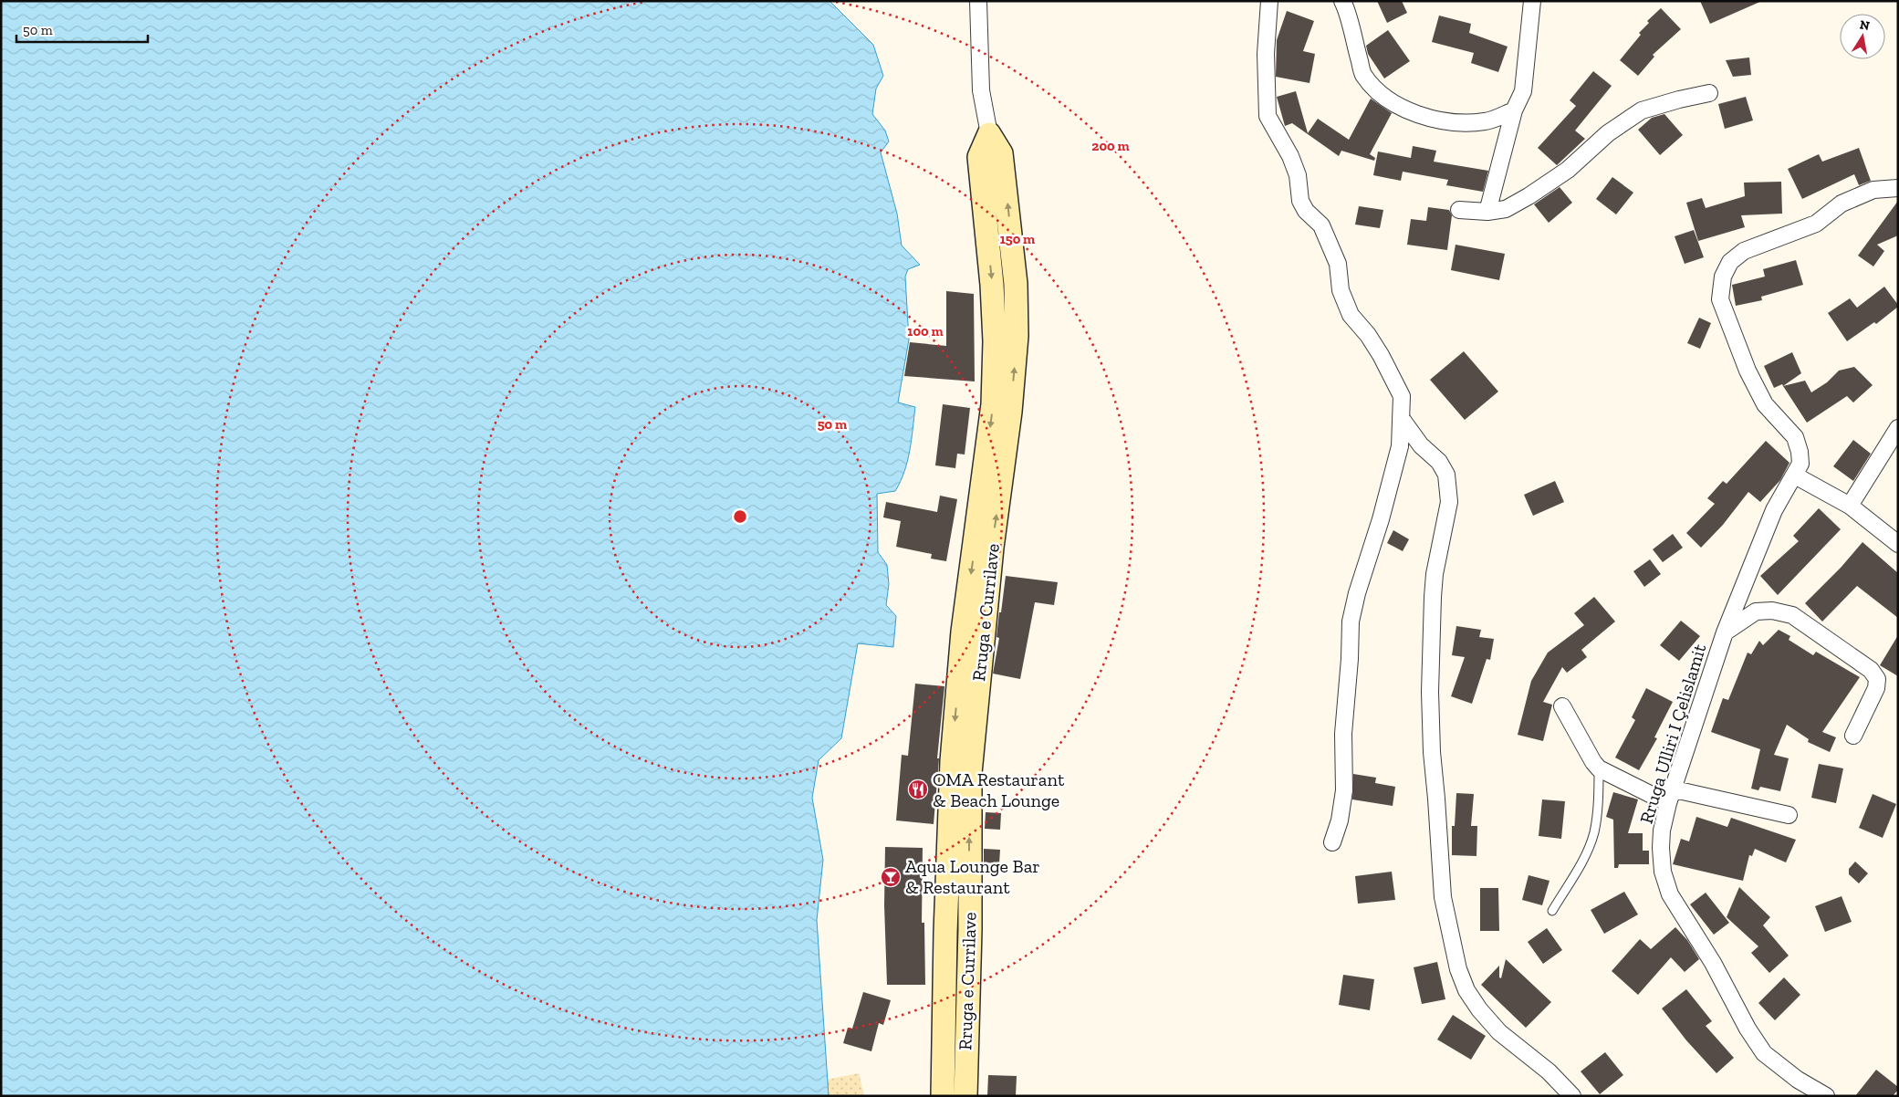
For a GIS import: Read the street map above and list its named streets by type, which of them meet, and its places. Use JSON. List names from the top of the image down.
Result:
{
  "streets": {
    "main road": ["Rruga e Currilave"],
    "street": ["Rruga Ulliri I Çelislamit"]
  },
  "places": {
    "restaurant": ["OMA Restaurant & Beach Lounge"],
    "bar": ["Aqua Lounge Bar & Restaurant"]
  },
  "scale_bar": "50 m",
  "north": "top",
  "rings": [
    "200 m",
    "150 m",
    "100 m",
    "50 m"
  ]
}
